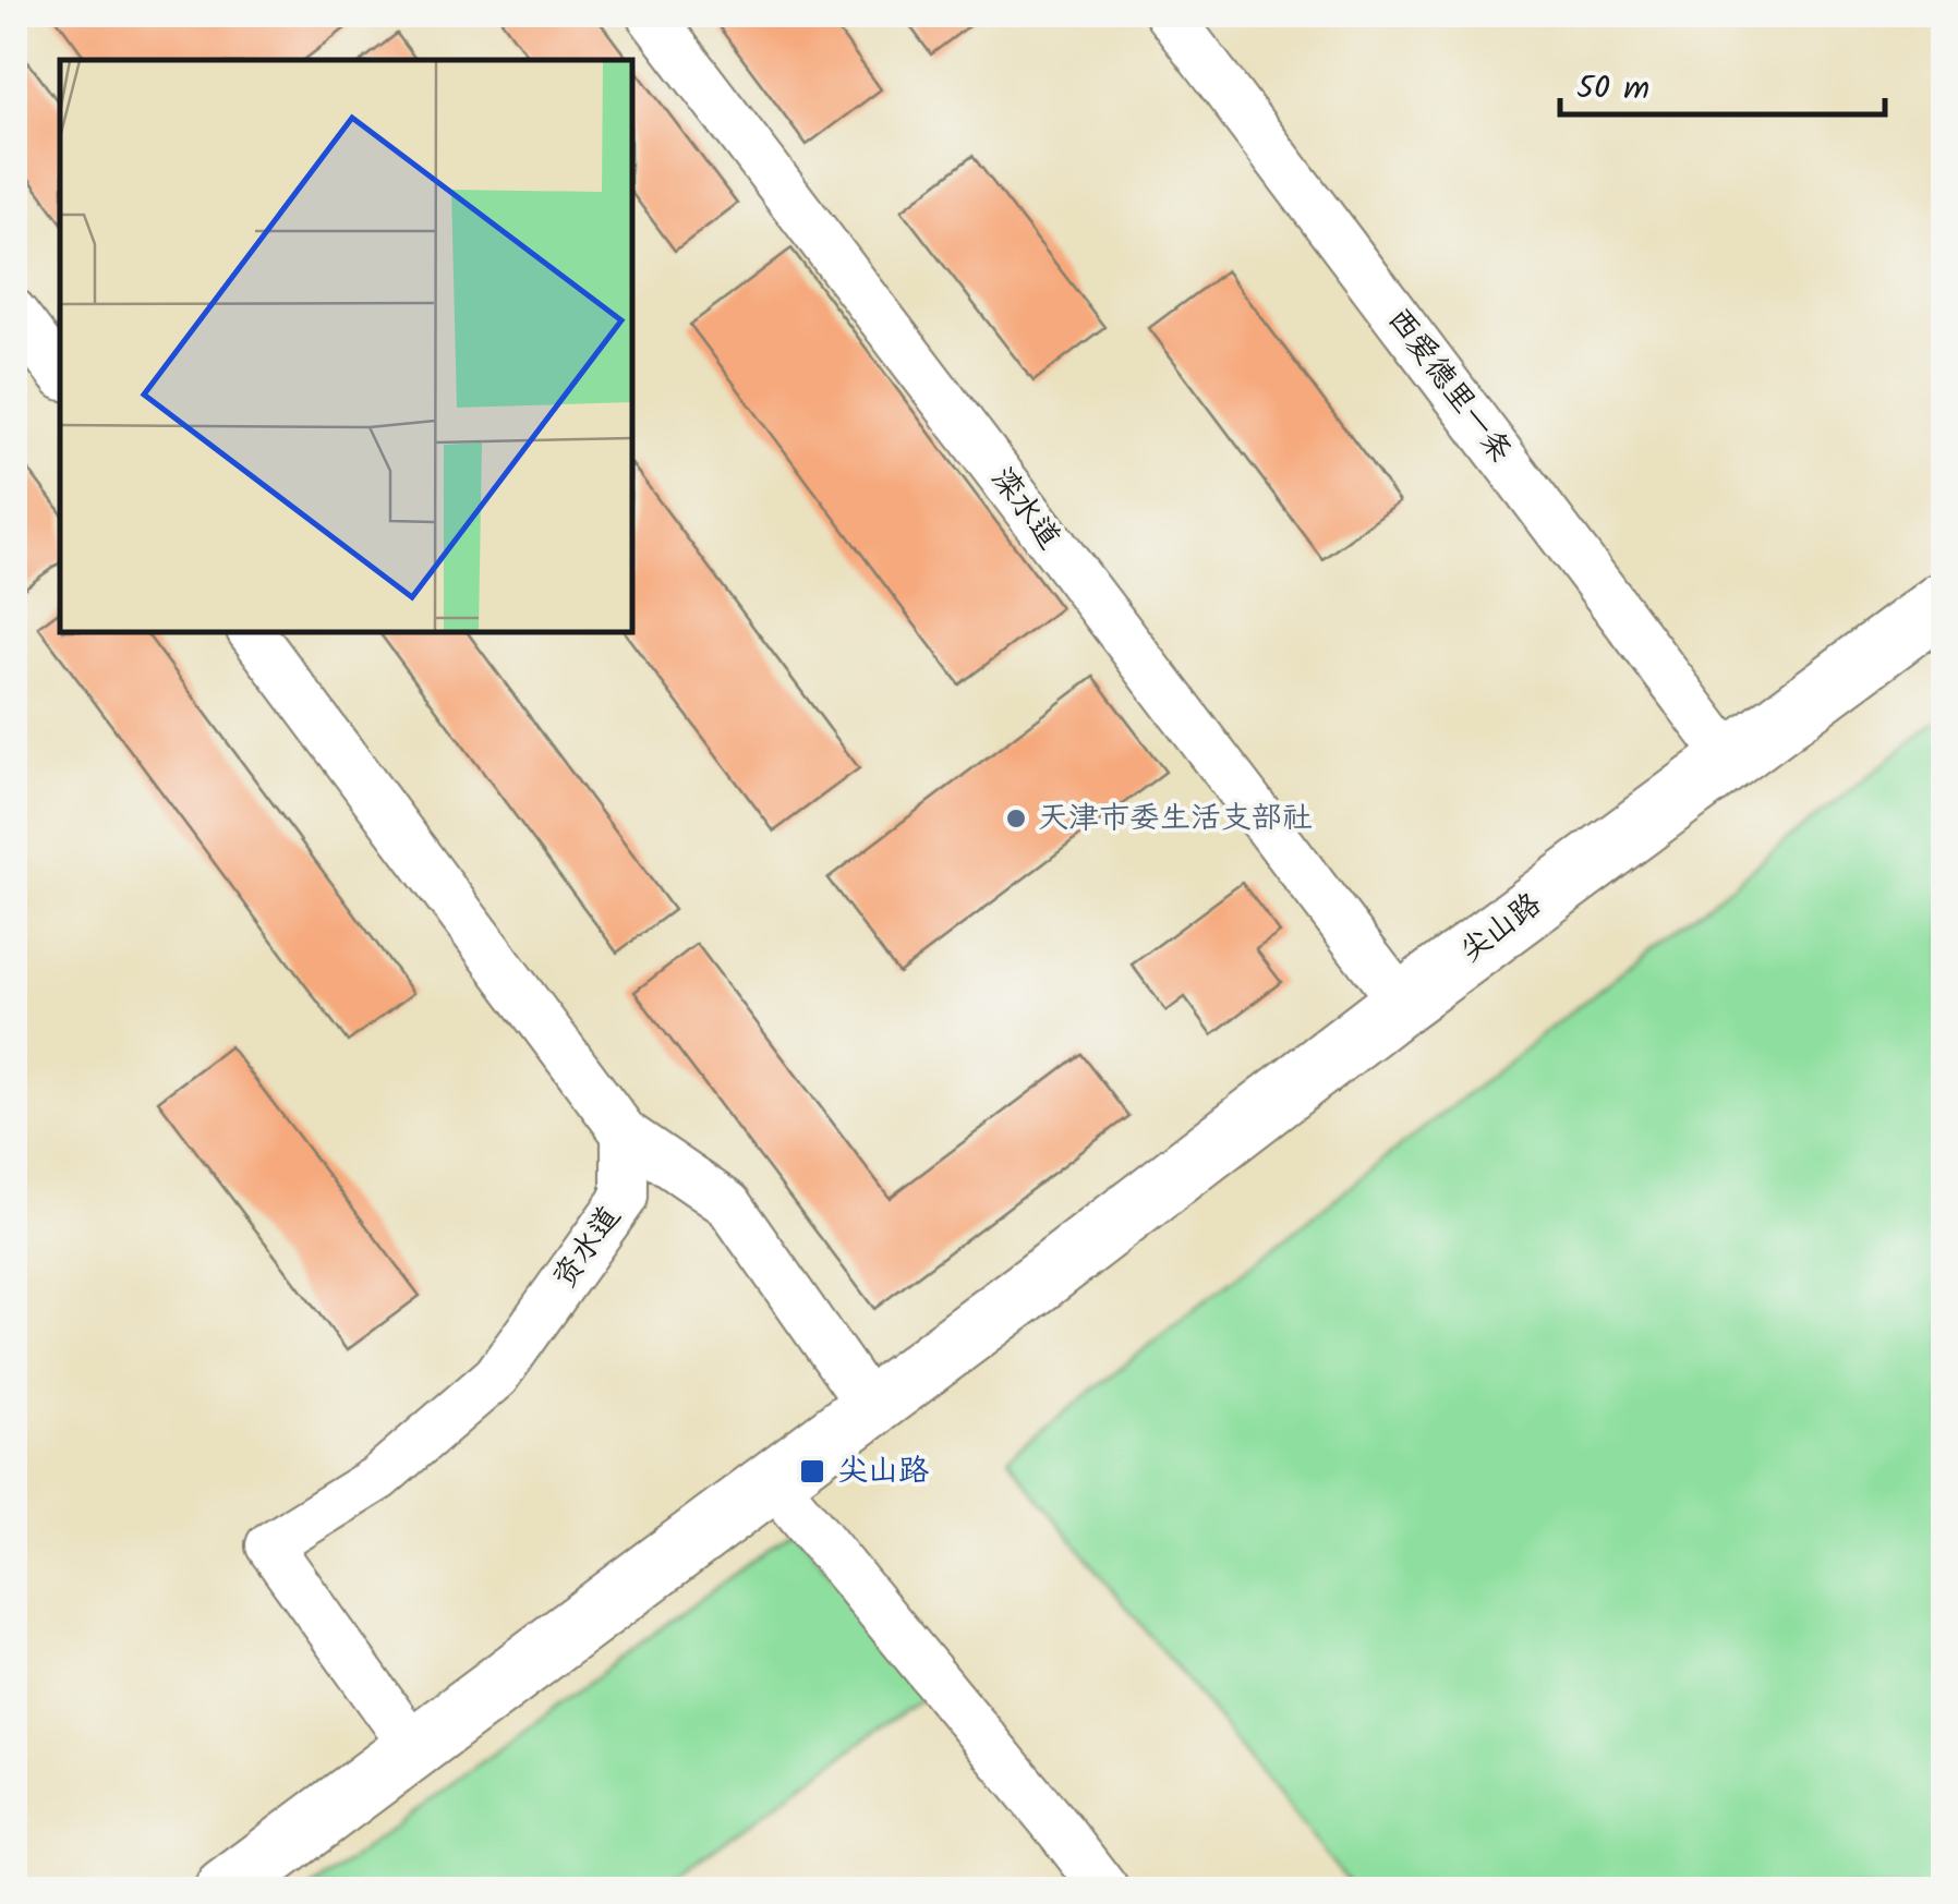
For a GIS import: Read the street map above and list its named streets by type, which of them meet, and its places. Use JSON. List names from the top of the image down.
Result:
{
  "streets": {
    "main road": ["尖山路"],
    "street": ["西爱德里一条", "滦水道", "资水道"]
  },
  "crossings": [
    ["西爱德里一条", "尖山路"],
    ["滦水道", "尖山路"],
    ["尖山路", "资水道"]
  ],
  "places": {
    "other": ["天津市委生活支部社"],
    "transit": ["尖山路"]
  },
  "scale_bar": "50 m"
}
